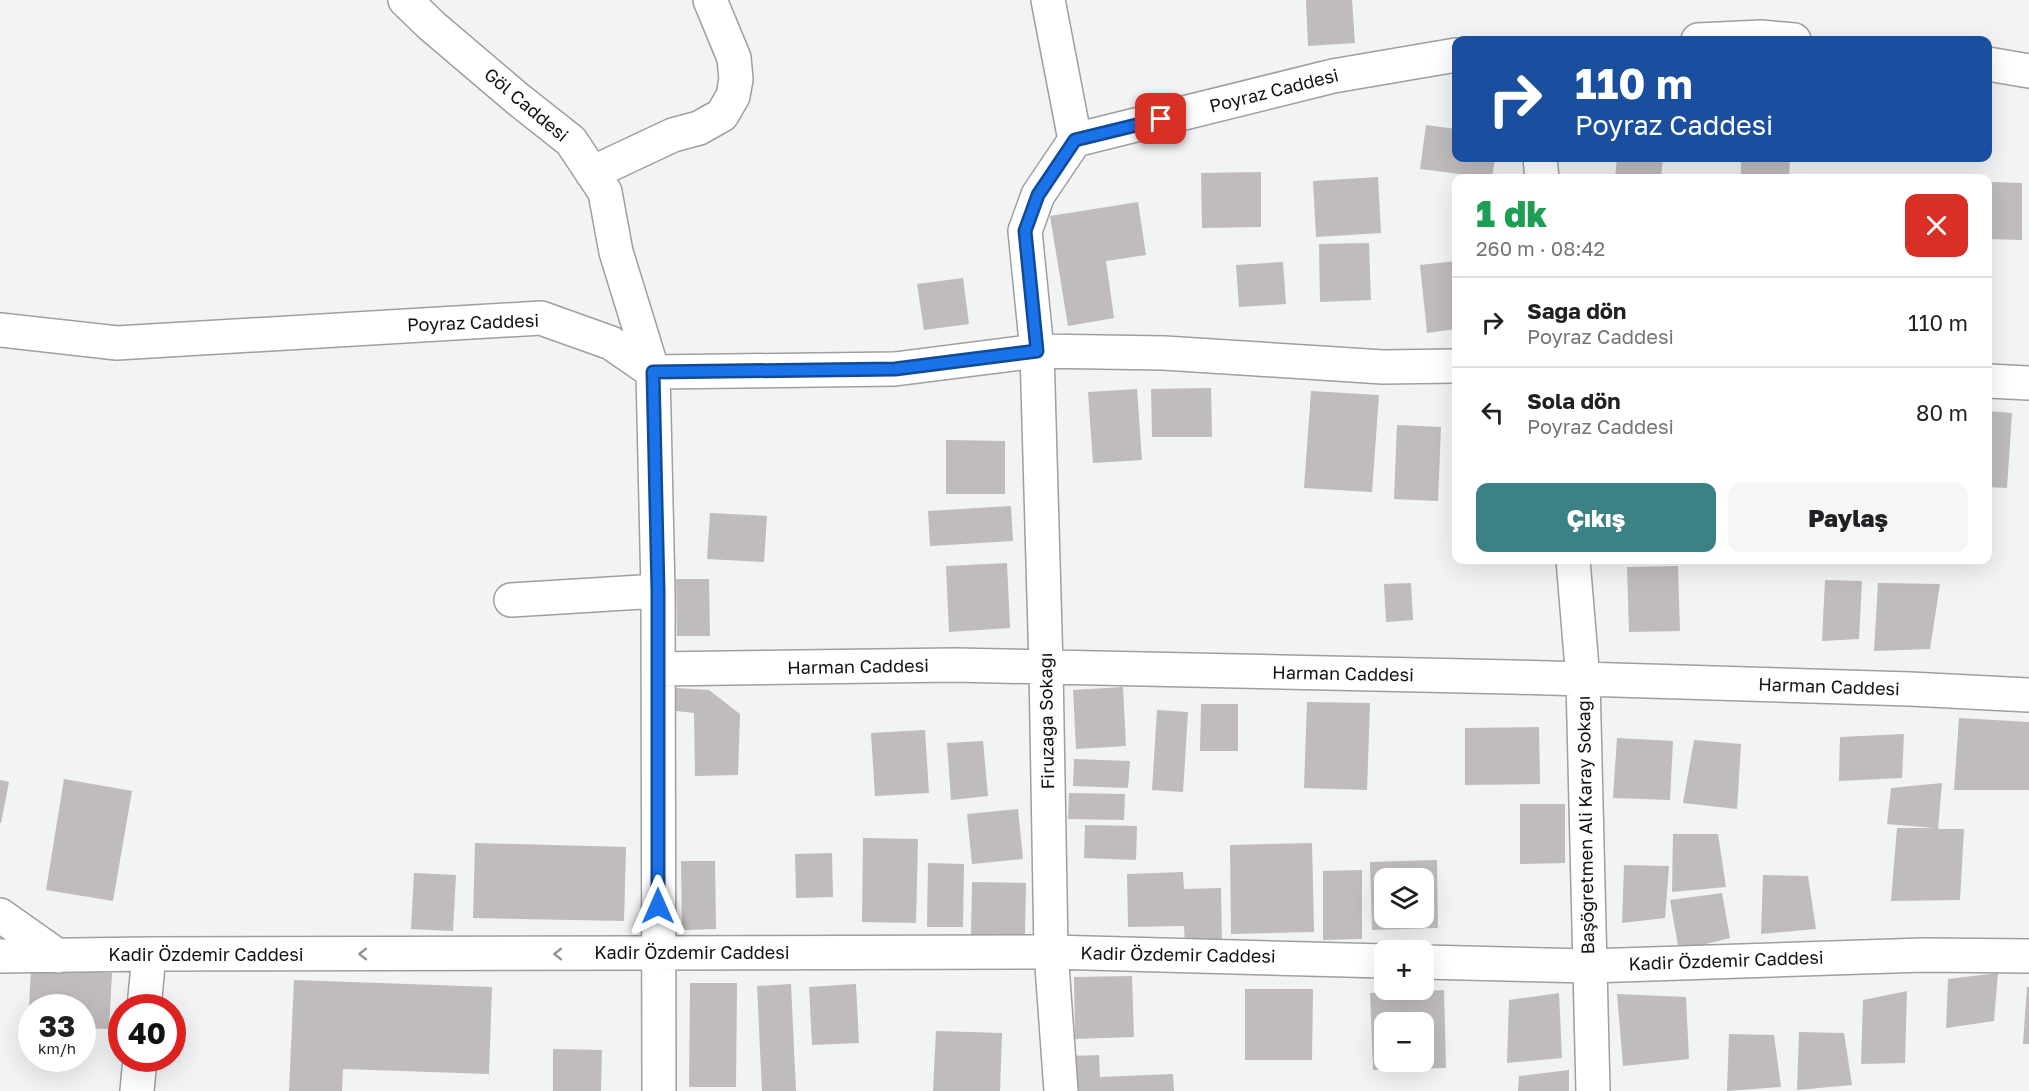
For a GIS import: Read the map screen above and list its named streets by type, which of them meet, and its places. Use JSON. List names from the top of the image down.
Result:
{
  "streets": {
    "street": [
      "Poyraz Caddesi",
      "Göl Caddesi",
      "Harman Caddesi",
      "Firuzağa Sokağı",
      "Başöğretmen Ali Karay Sokağı",
      "Kadir Özdemir Caddesi"
    ]
  },
  "crossings": [
    ["Poyraz Caddesi", "Göl Caddesi"],
    ["Göl Caddesi", "Harman Caddesi"],
    ["Göl Caddesi", "Kadir Özdemir Caddesi"],
    ["Harman Caddesi", "Firuzağa Sokağı"],
    ["Harman Caddesi", "Başöğretmen Ali Karay Sokağı"],
    ["Firuzağa Sokağı", "Kadir Özdemir Caddesi"],
    ["Başöğretmen Ali Karay Sokağı", "Kadir Özdemir Caddesi"]
  ],
  "page": {
    "turn": ["110 m", "Poyraz Caddesi"],
    "heading": ["1 dk", "260 m · 08:42"],
    "list": [
      {
        "name": "Sağa dön",
        "note": "Poyraz Caddesi",
        "value": "110 m"
      },
      {
        "name": "Sola dön",
        "note": "Poyraz Caddesi",
        "value": "80 m"
      }
    ],
    "buttons": ["Çıkış", "Paylaş"],
    "map_buttons": ["+", "−"],
    "speed": "33 km/h",
    "limit": "40"
  }
}
